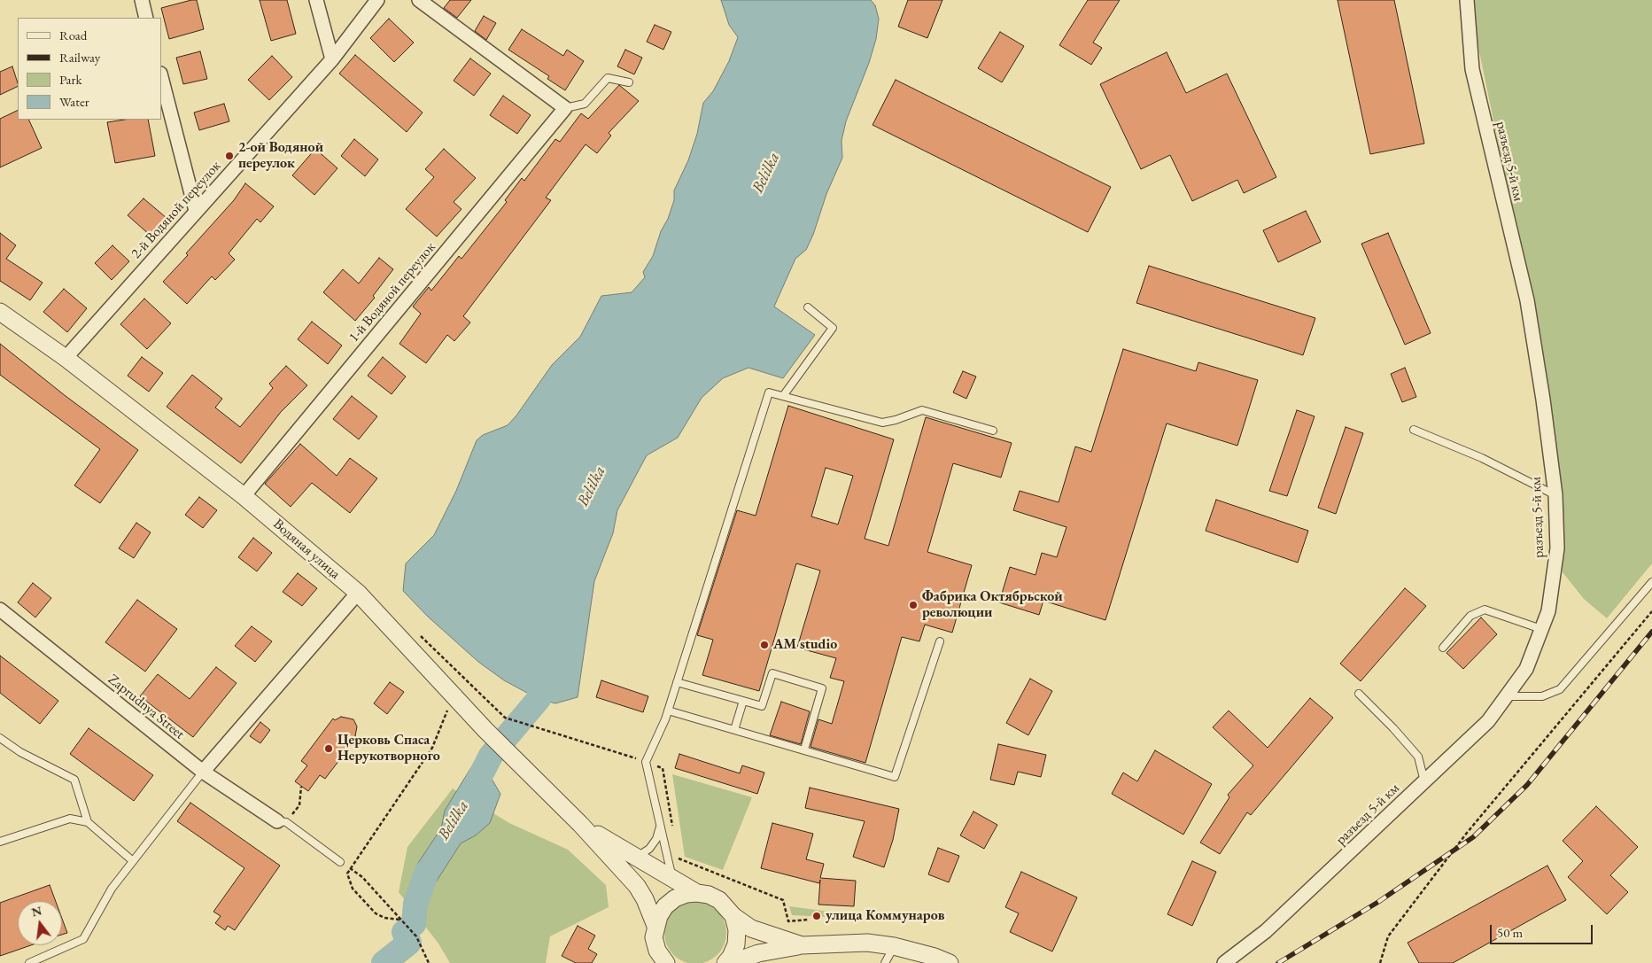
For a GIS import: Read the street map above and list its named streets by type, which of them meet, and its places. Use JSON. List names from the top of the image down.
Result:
{
  "streets": {
    "street": [
      "разъезд 5-й км",
      "2-й Водяной переулок",
      "1-й Водяной переулок",
      "Водяная улица",
      "Zaprudnya Street"
    ]
  },
  "crossings": [
    ["2-й Водяной переулок", "Водяная улица"],
    ["1-й Водяной переулок", "Водяная улица"]
  ],
  "water": ["Belilka"],
  "places": [
    "2-ой Водяной переулок",
    "Фабрика Октябрьской революции",
    "AM studio",
    "Церковь Спаса Нерукотворного",
    "улица Коммунаров"
  ],
  "legend": [
    "Road",
    "Railway",
    "Park",
    "Water"
  ],
  "scale_bar": "50 m",
  "north": "top"
}
